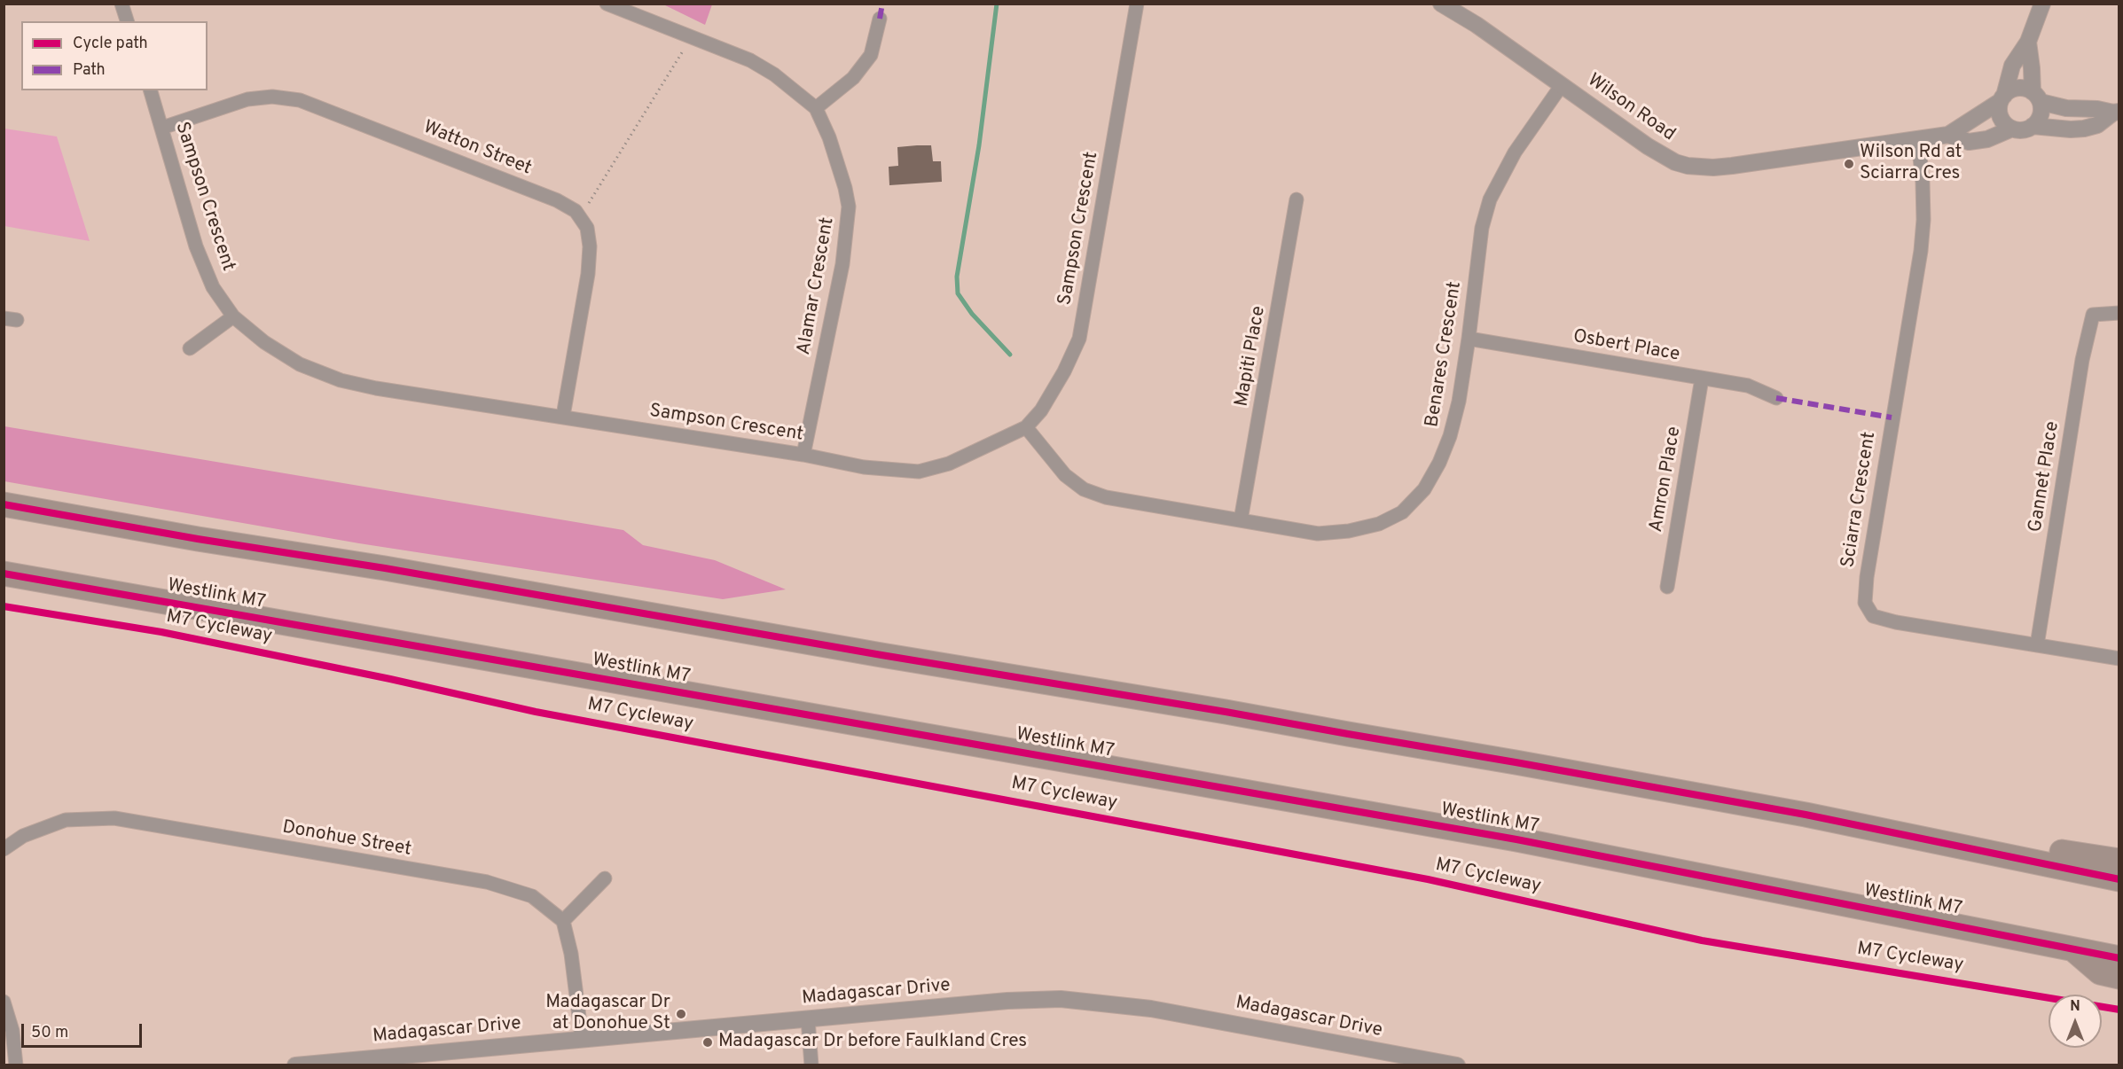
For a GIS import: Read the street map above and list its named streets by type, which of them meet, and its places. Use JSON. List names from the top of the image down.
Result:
{
  "streets": {
    "highway": ["Westlink M7"],
    "street": [
      "Wilson Road",
      "Watton Street",
      "Sampson Crescent",
      "Alamar Crescent",
      "Osbert Place",
      "Benares Crescent",
      "Mapiti Place",
      "Gannet Place",
      "Amron Place",
      "Sciarra Crescent",
      "Donohue Street",
      "Madagascar Drive"
    ],
    "cycle path": ["M7 Cycleway"]
  },
  "crossings": [
    ["Wilson Road", "Benares Crescent"],
    ["Wilson Road", "Sciarra Crescent"],
    ["Watton Street", "Sampson Crescent"],
    ["Sampson Crescent", "Alamar Crescent"],
    ["Sampson Crescent", "Benares Crescent"],
    ["Osbert Place", "Benares Crescent"],
    ["Osbert Place", "Amron Place"],
    ["Benares Crescent", "Mapiti Place"],
    ["Gannet Place", "Sciarra Crescent"]
  ],
  "places": ["Wilson Rd at Sciarra Cres", "Madagascar Dr at Donohue St", "Madagascar Dr before Faulkland Cres"],
  "legend": ["Cycle path", "Path"],
  "scale_bar": "50 m",
  "north": "top"
}
